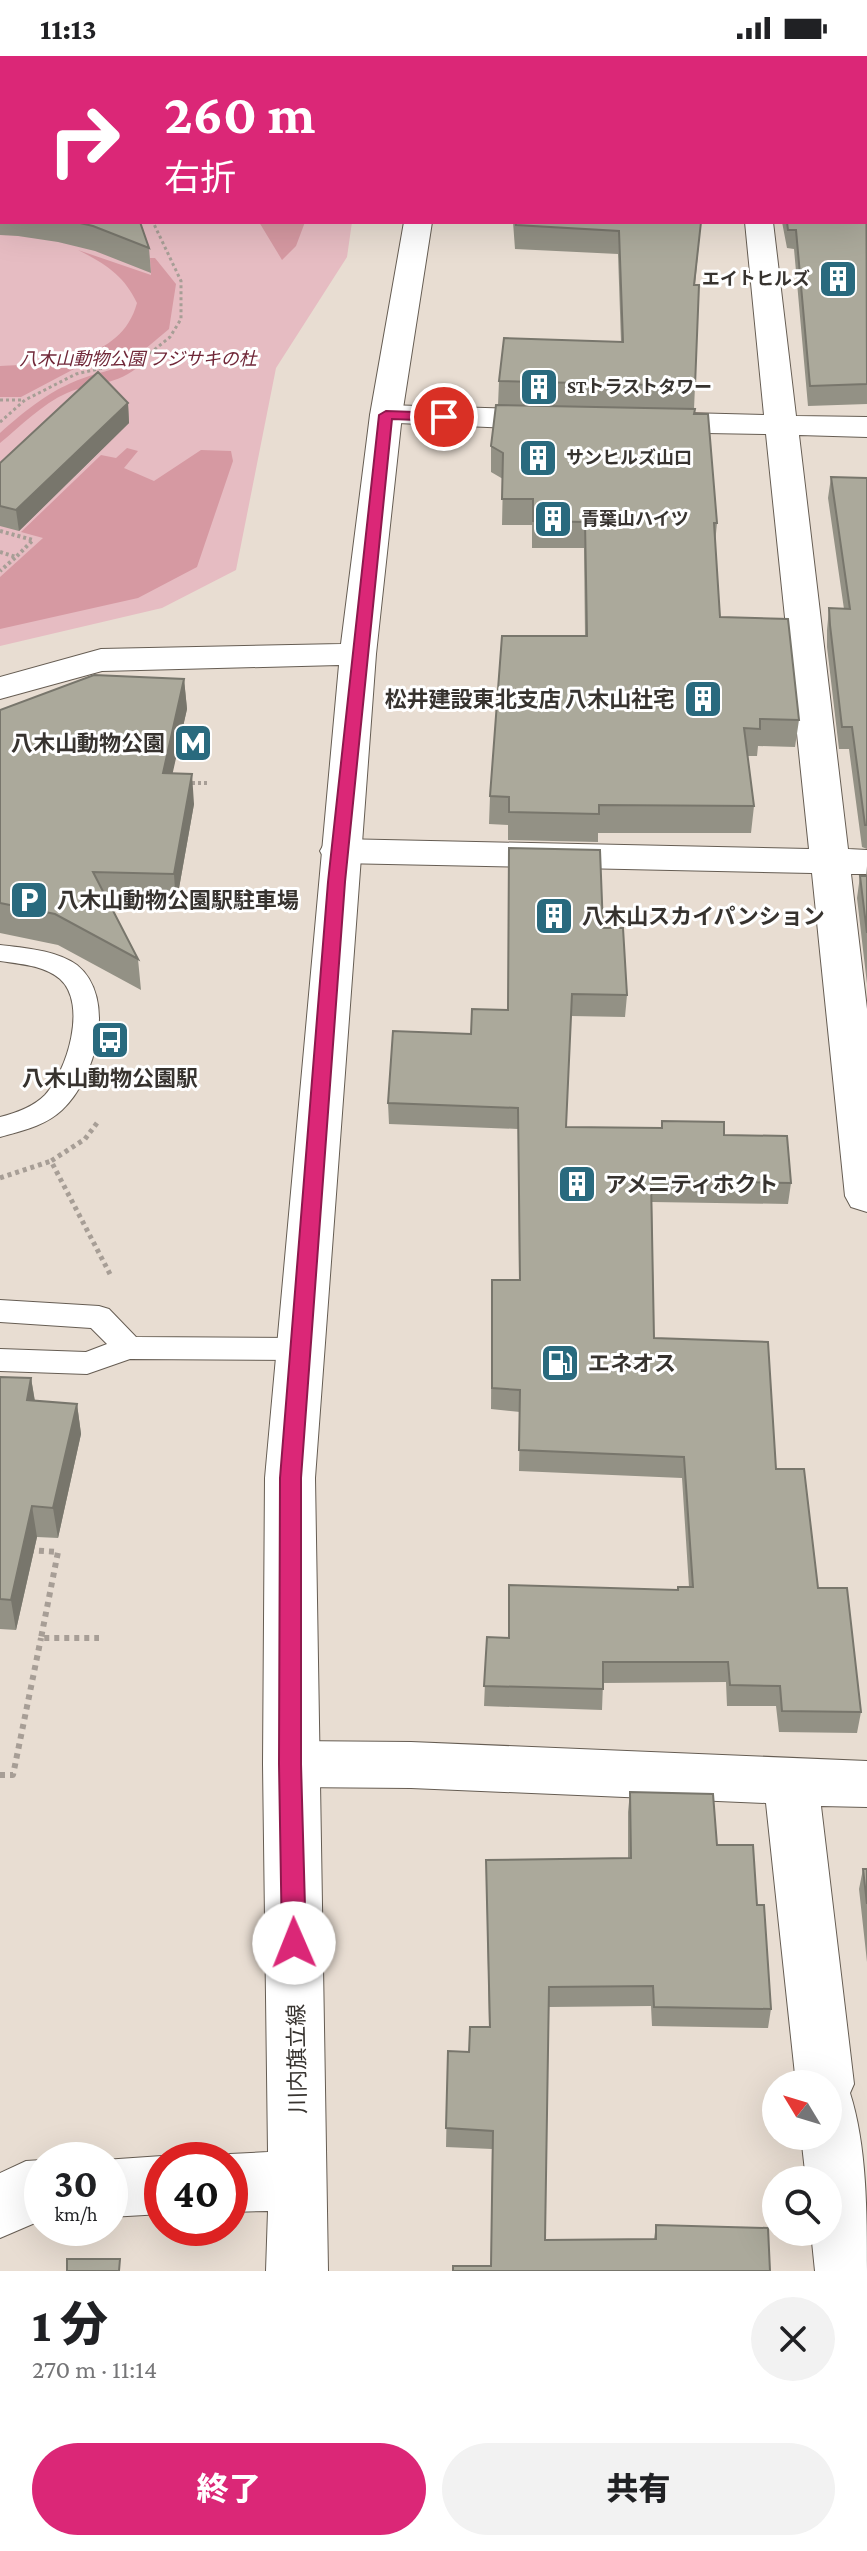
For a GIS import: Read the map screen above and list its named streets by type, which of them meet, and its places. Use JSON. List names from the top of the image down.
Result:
{
  "streets": {
    "street": ["川内旗立線"]
  },
  "parks": ["八木山動物公園 フジサキの杜"],
  "places": {
    "building": [
      "エイトヒルズ",
      "STトラストタワー",
      "サンヒルズ山口",
      "青葉山ハイツ",
      "松井建設東北支店 八木山社宅",
      "八木山スカイパンション",
      "アメニティホクト"
    ],
    "metro station": ["八木山動物公園"],
    "parking": ["八木山動物公園駅駐車場"],
    "bus stop": ["八木山動物公園駅"],
    "fuel station": ["エネオス"]
  },
  "north": "top left",
  "page": {
    "status": "11:13",
    "turn": ["260 m", "右折"],
    "speed": "30 km/h",
    "limit": "40",
    "heading": ["1 分", "270 m · 11:14"],
    "buttons": ["終了", "共有"]
  }
}
